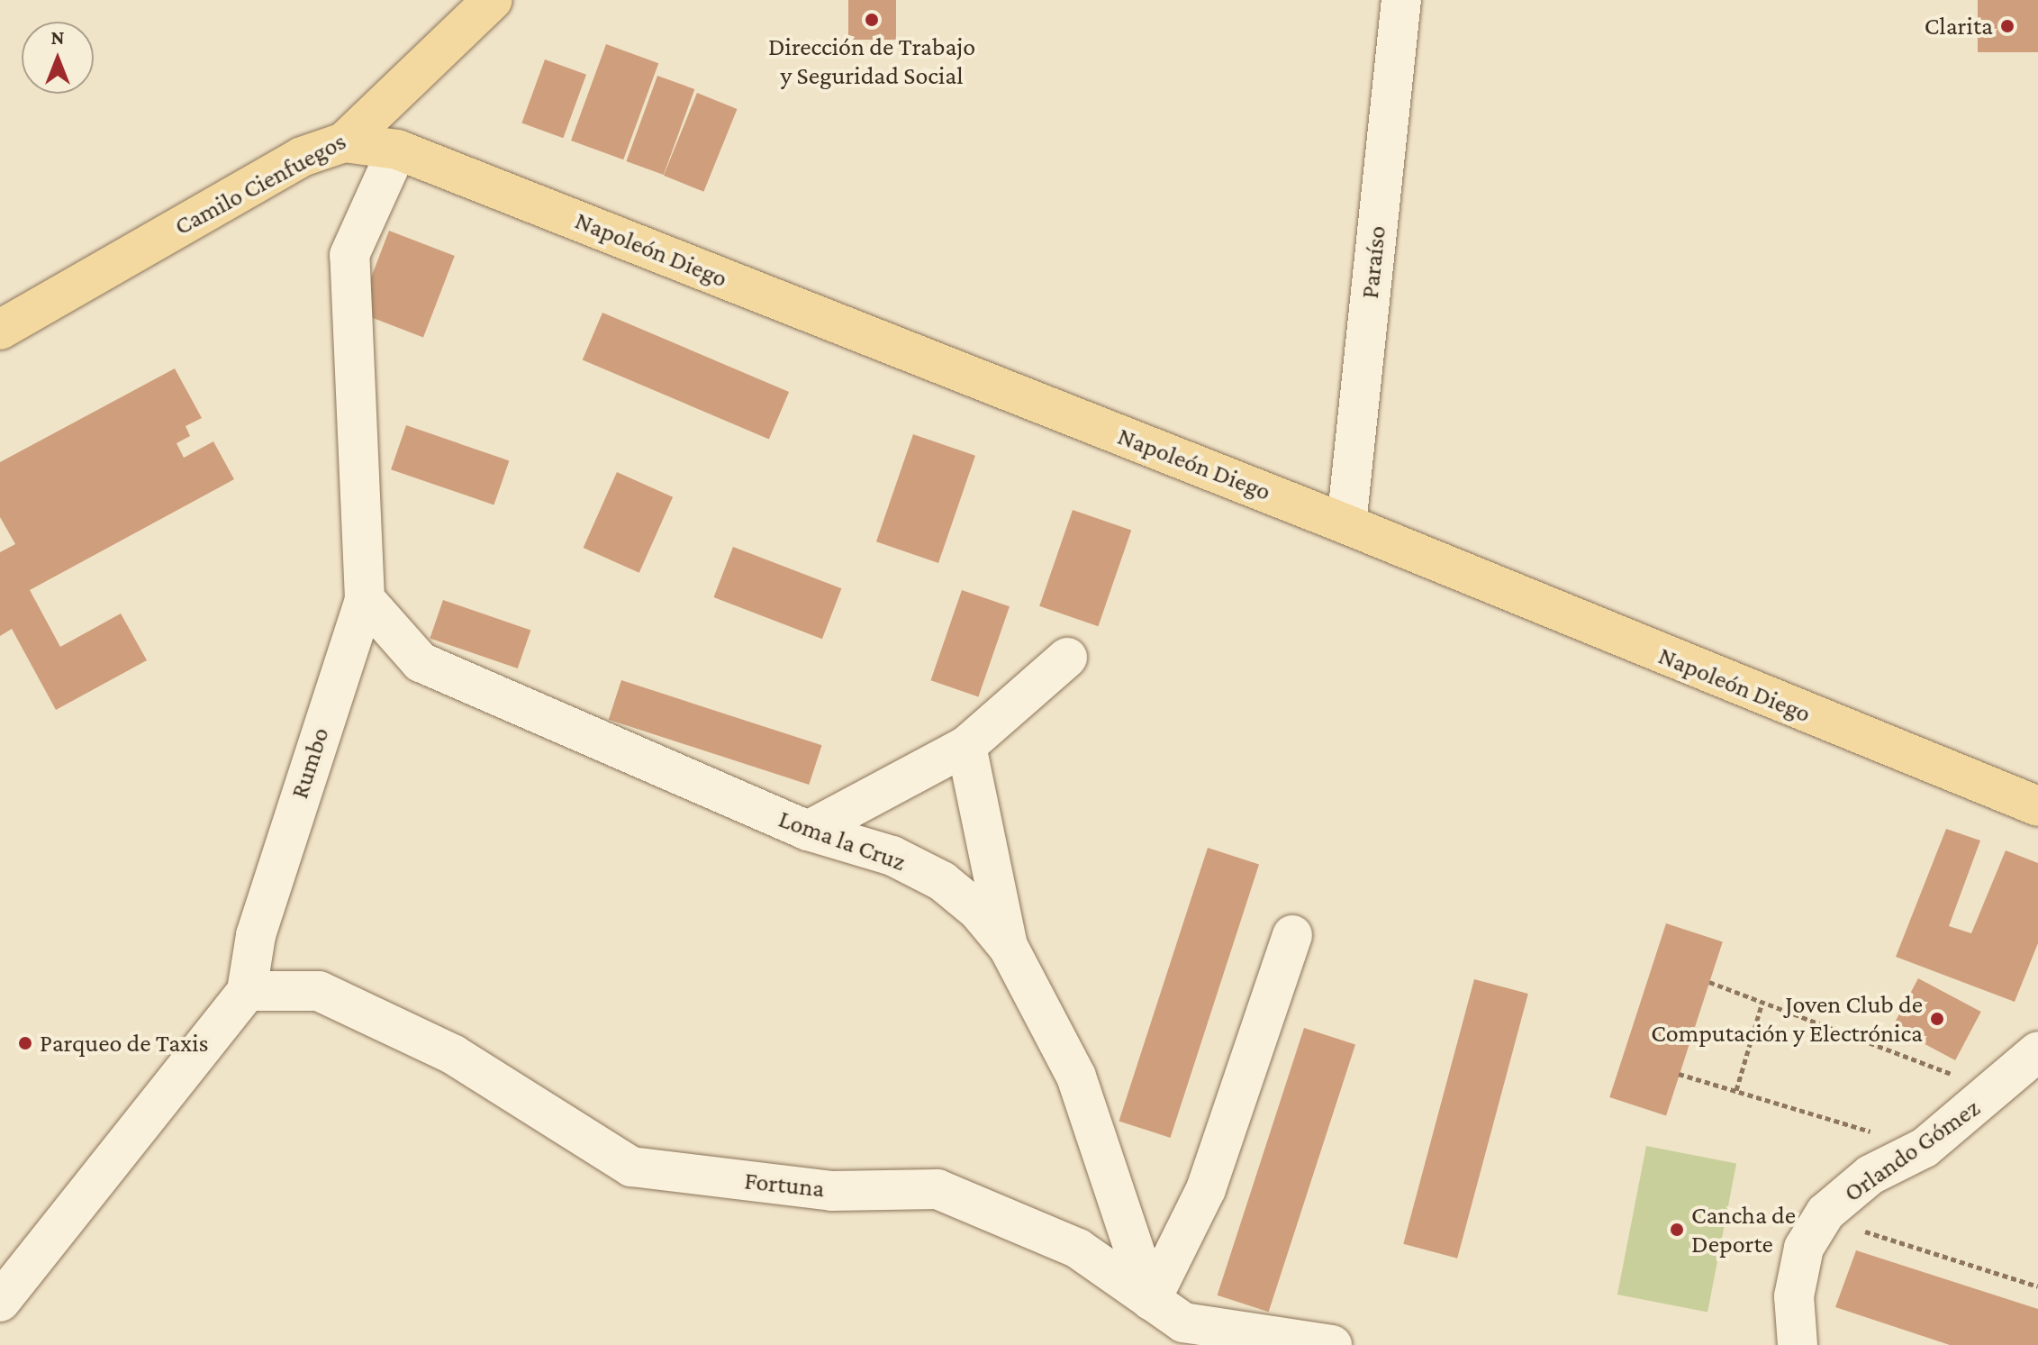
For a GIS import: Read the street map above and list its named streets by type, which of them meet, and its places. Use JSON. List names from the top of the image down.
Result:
{
  "streets": {
    "main road": ["Camilo Cienfuegos", "Napoleón Diego"],
    "street": [
      "Paraíso",
      "Rumbo",
      "Loma la Cruz",
      "Orlando Gómez",
      "Fortuna"
    ]
  },
  "crossings": [
    ["Camilo Cienfuegos", "Napoleón Diego"],
    ["Napoleón Diego", "Paraíso"],
    ["Napoleón Diego", "Rumbo"],
    ["Rumbo", "Loma la Cruz"],
    ["Rumbo", "Fortuna"],
    ["Loma la Cruz", "Fortuna"]
  ],
  "places": [
    "Dirección de Trabajo y Seguridad Social",
    "Clarita",
    "Joven Club de Computación y Electrónica",
    "Parqueo de Taxis",
    "Cancha de Deporte"
  ],
  "north": "top"
}
